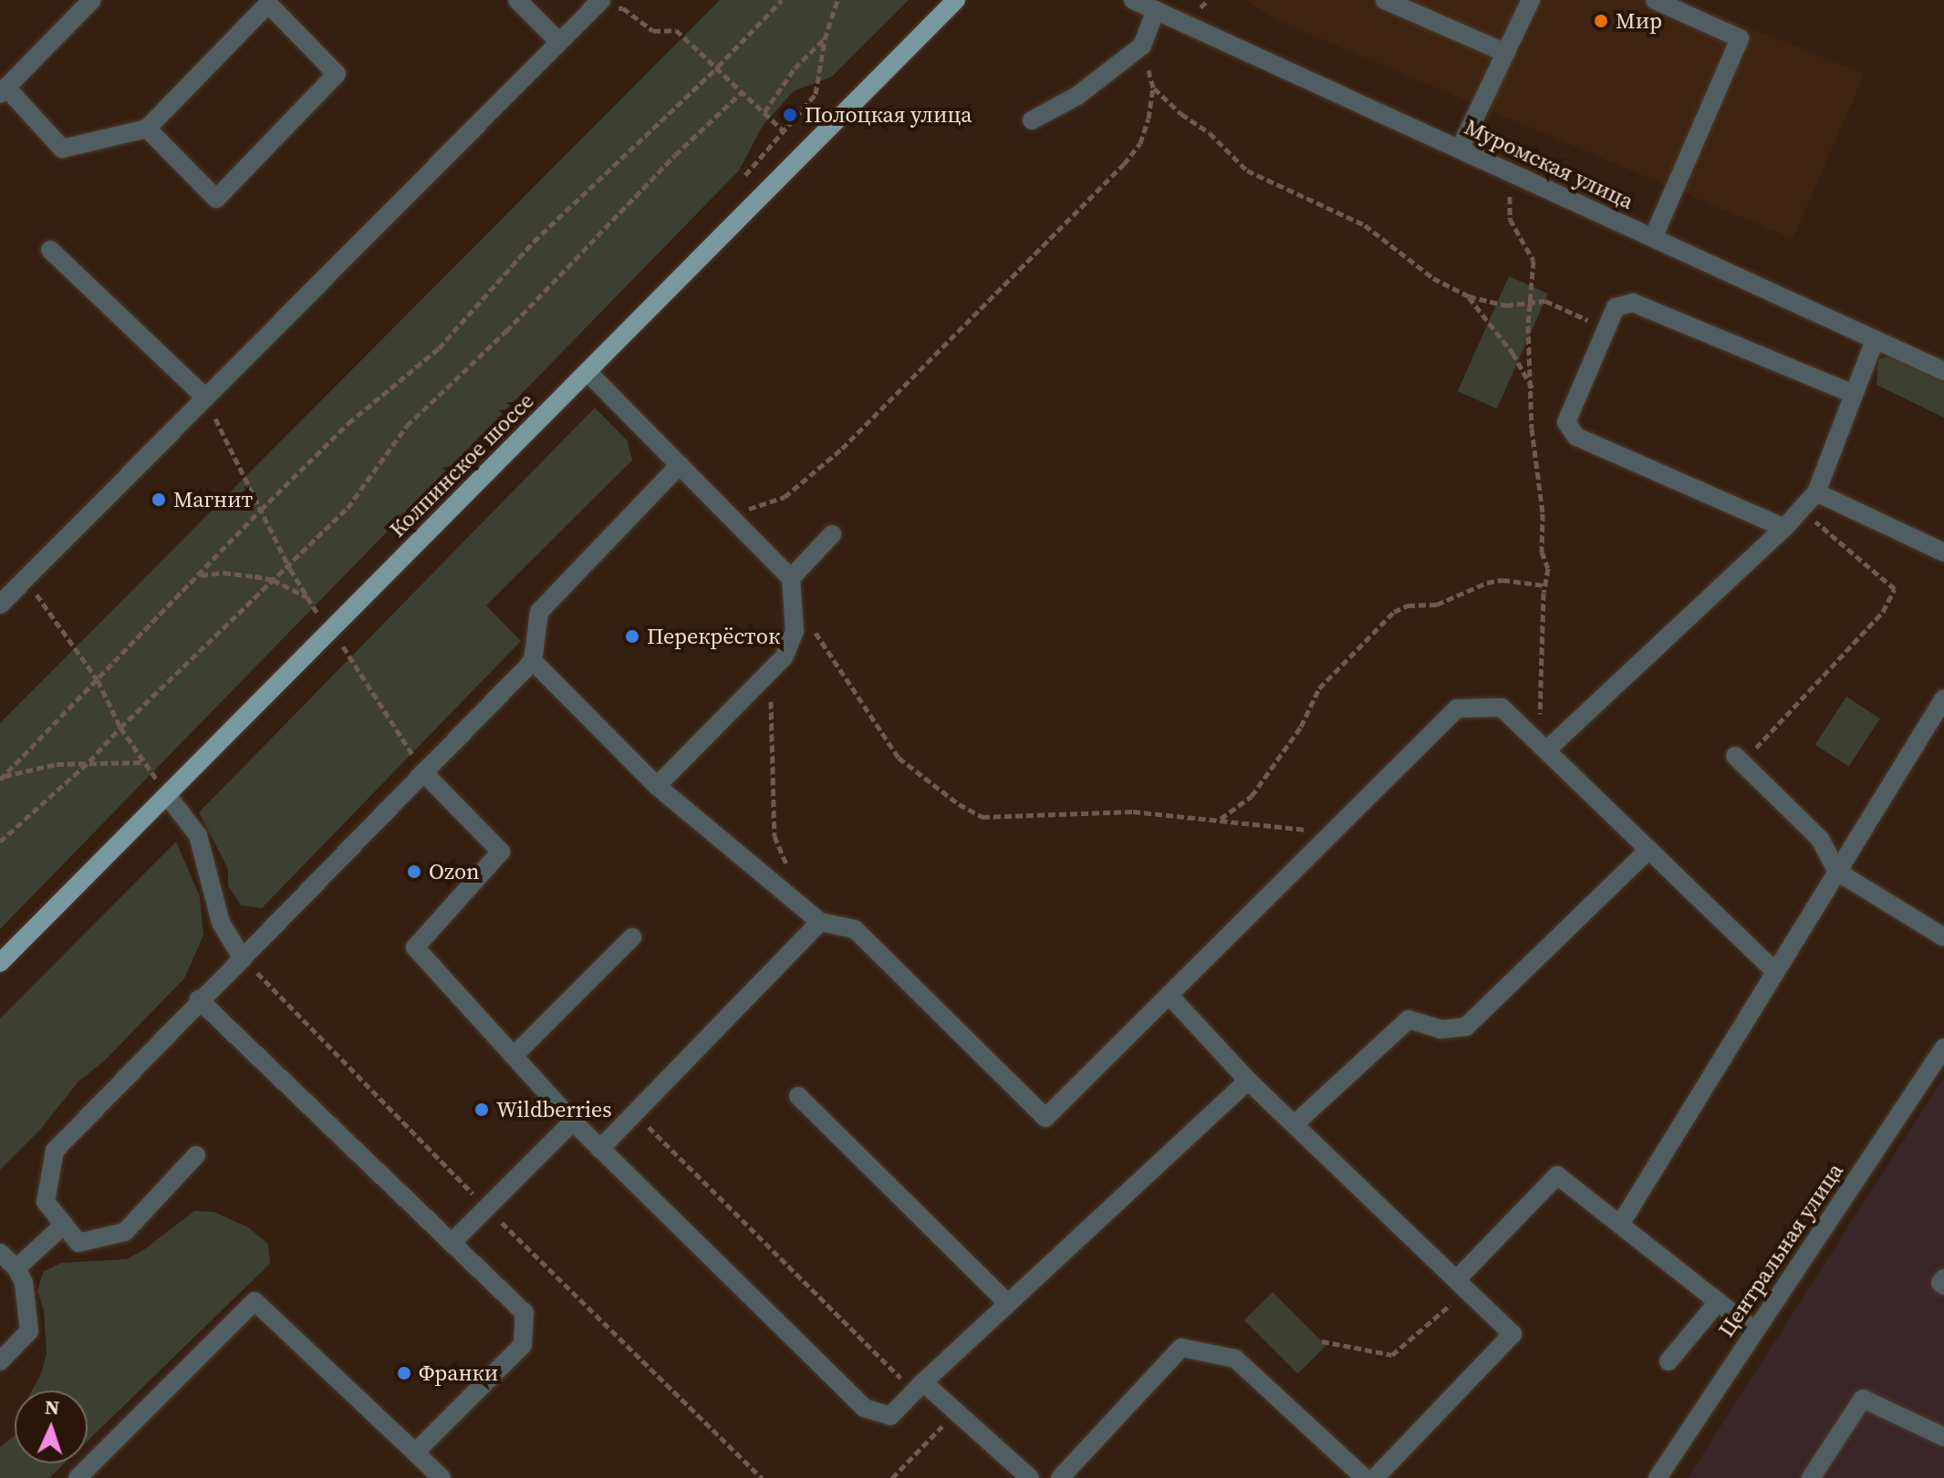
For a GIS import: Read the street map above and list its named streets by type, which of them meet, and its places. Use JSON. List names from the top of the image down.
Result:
{
  "streets": {
    "main road": ["Колпинское шоссе"],
    "street": ["Муромская улица", "Центральная улица"]
  },
  "places": [
    "Мир",
    "Полоцкая улица",
    "Магнит",
    "Перекрёсток",
    "Ozon",
    "Wildberries",
    "Франки"
  ],
  "north": "top"
}
